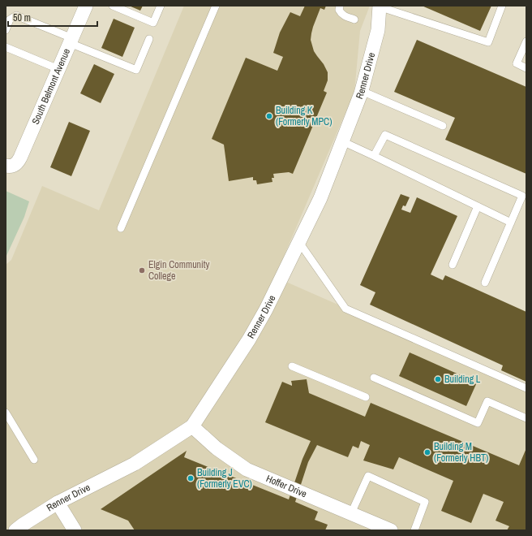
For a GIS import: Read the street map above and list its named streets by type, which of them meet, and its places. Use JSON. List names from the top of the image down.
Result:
{
  "streets": {
    "street": ["Renner Drive", "South Belmont Avenue", "Hoffer Drive"]
  },
  "crossings": [
    ["Renner Drive", "Hoffer Drive"]
  ],
  "places": [
    "Building K (Formerly MPC)",
    "Elgin Community College",
    "Building L",
    "Building M (Formerly HBT)",
    "Building J (Formerly EVC)"
  ],
  "scale_bar": "50 m"
}
